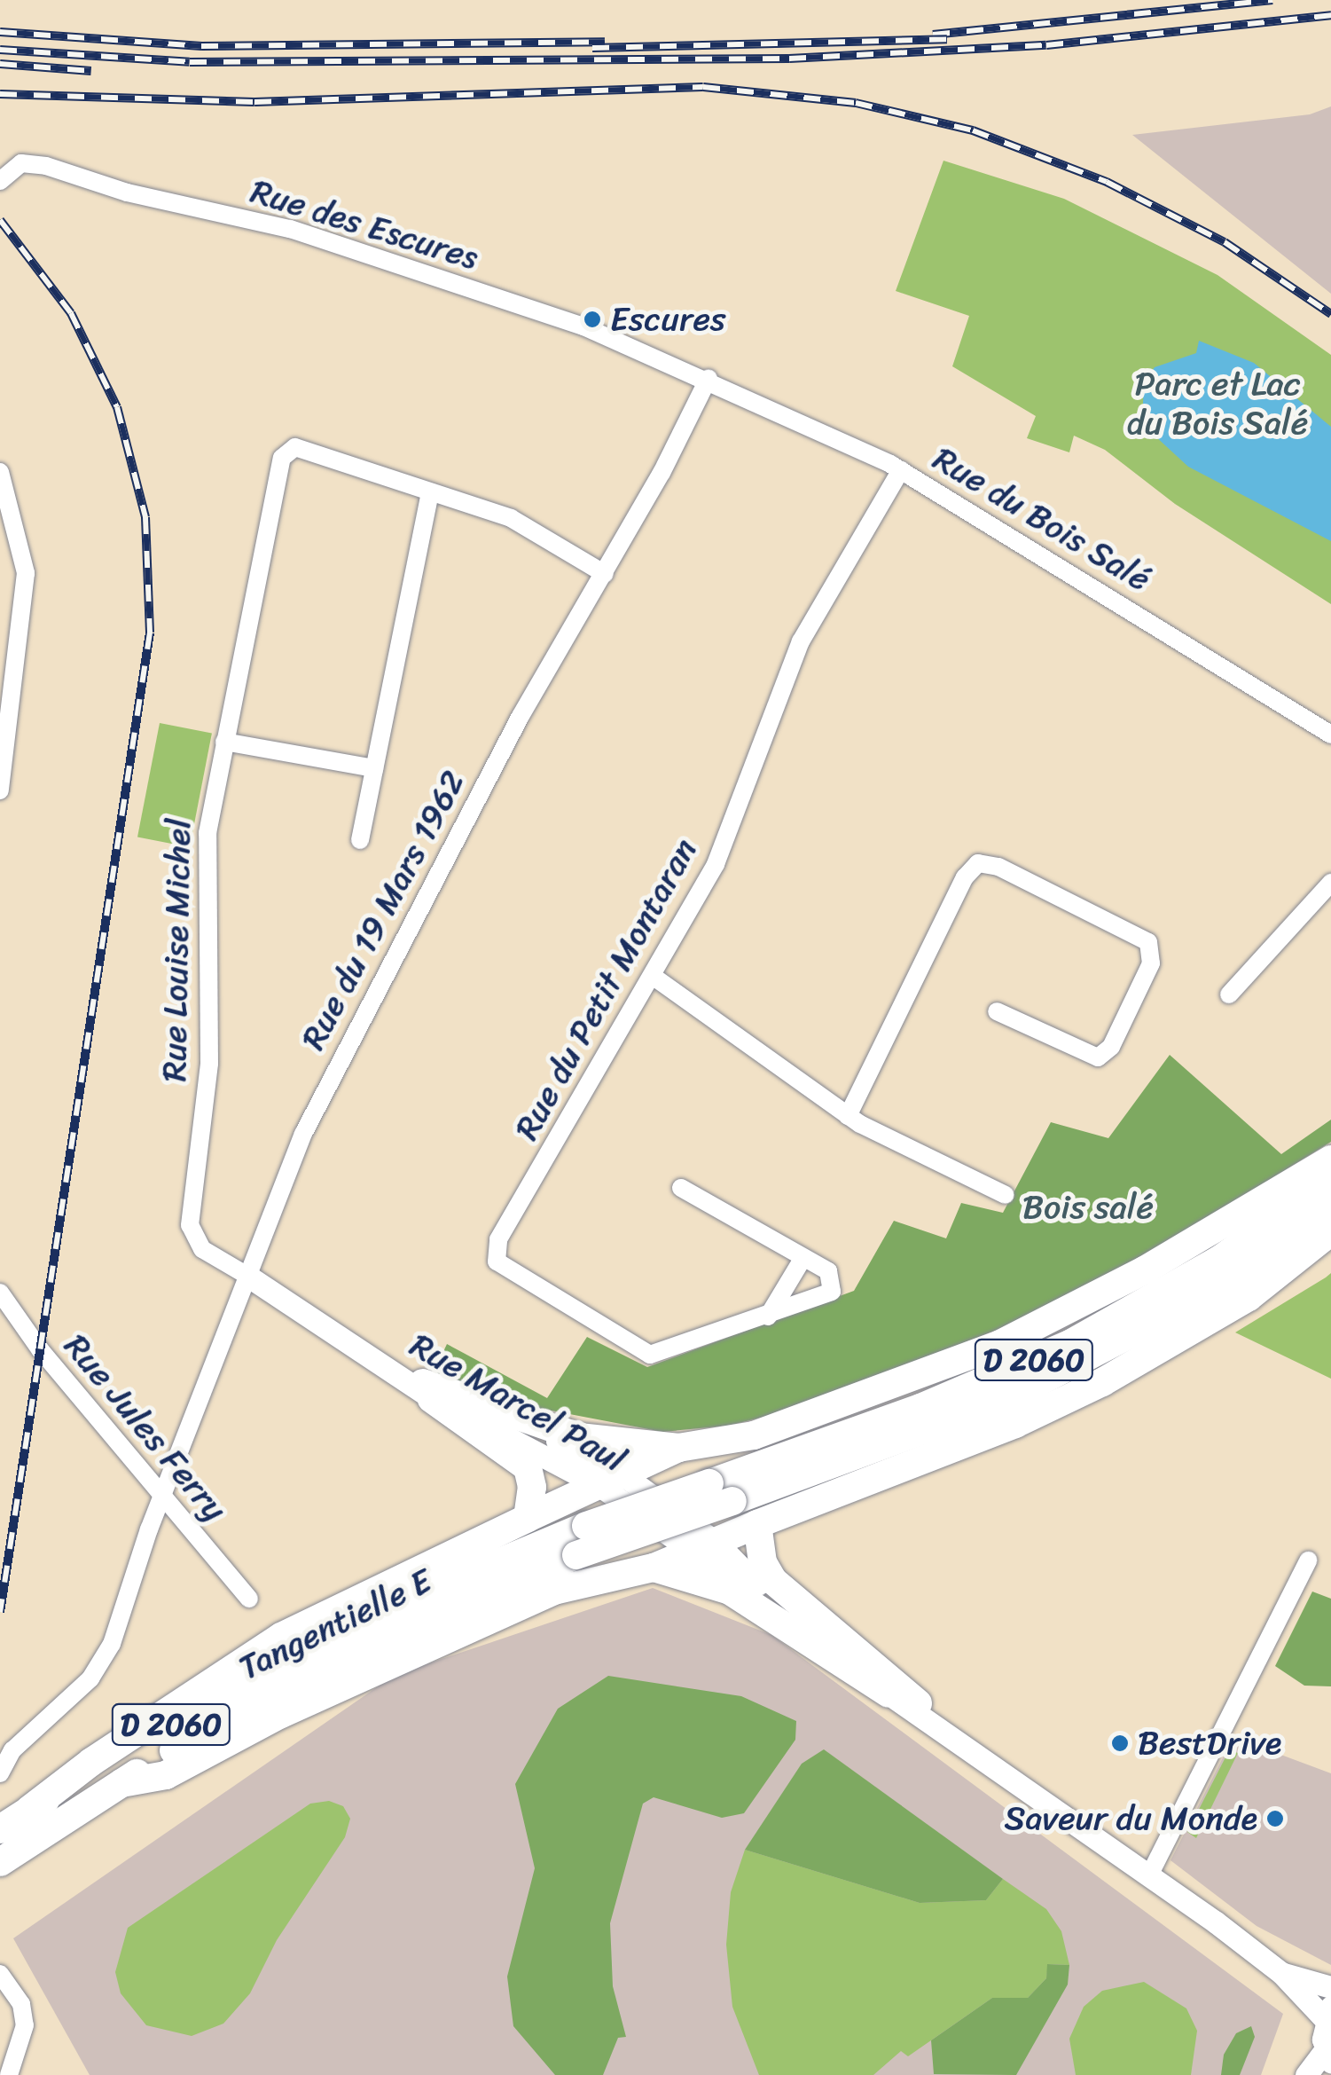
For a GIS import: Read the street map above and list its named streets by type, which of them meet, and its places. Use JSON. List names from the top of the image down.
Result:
{
  "streets": {
    "main road": ["D 2060", "Tangentielle E"],
    "street": [
      "Rue des Escures",
      "Rue du Bois Salé",
      "Rue du 19 Mars 1962",
      "Rue Louise Michel",
      "Rue du Petit Montaran",
      "Rue Marcel Paul",
      "Rue Jules Ferry"
    ]
  },
  "crossings": [
    ["Rue des Escures", "Rue du Bois Salé"],
    ["Rue des Escures", "Rue du 19 Mars 1962"],
    ["Rue du Bois Salé", "Rue du 19 Mars 1962"],
    ["Rue du Bois Salé", "Rue du Petit Montaran"],
    ["Rue du 19 Mars 1962", "Rue Louise Michel"],
    ["Rue du 19 Mars 1962", "Rue Jules Ferry"],
    ["Rue Louise Michel", "Rue Marcel Paul"],
    ["D 2060", "Tangentielle E"]
  ],
  "parks": ["Parc et Lac du Bois Salé", "Bois salé"],
  "places": ["Escures", "BestDrive", "Saveur du Monde"]
}
